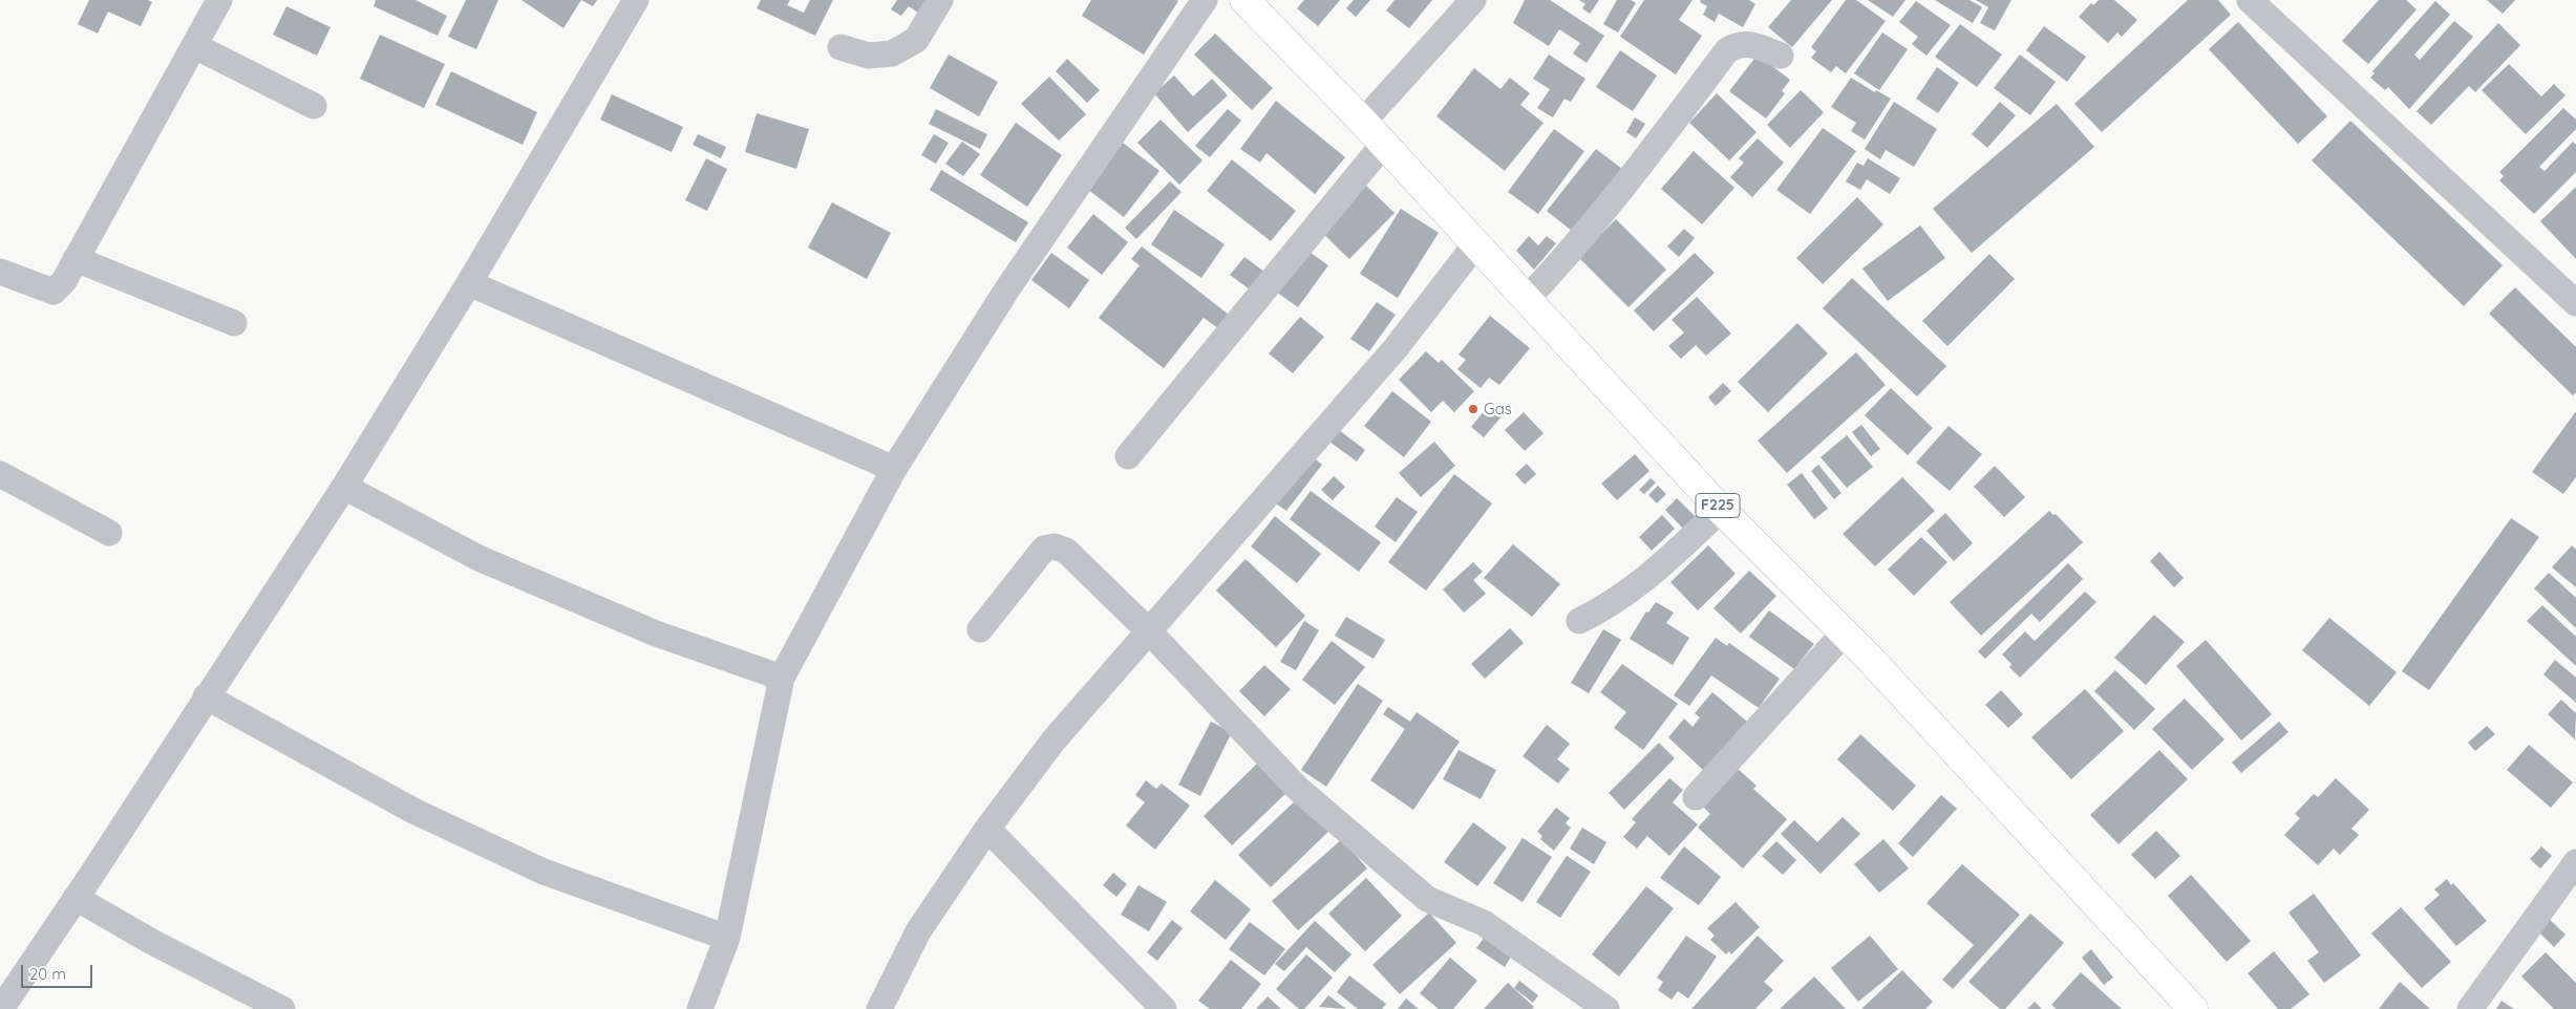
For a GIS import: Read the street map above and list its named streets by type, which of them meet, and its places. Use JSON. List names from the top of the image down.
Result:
{
  "streets": {
    "main road": ["F225"]
  },
  "places": ["Gas"],
  "scale_bar": "20 m"
}
